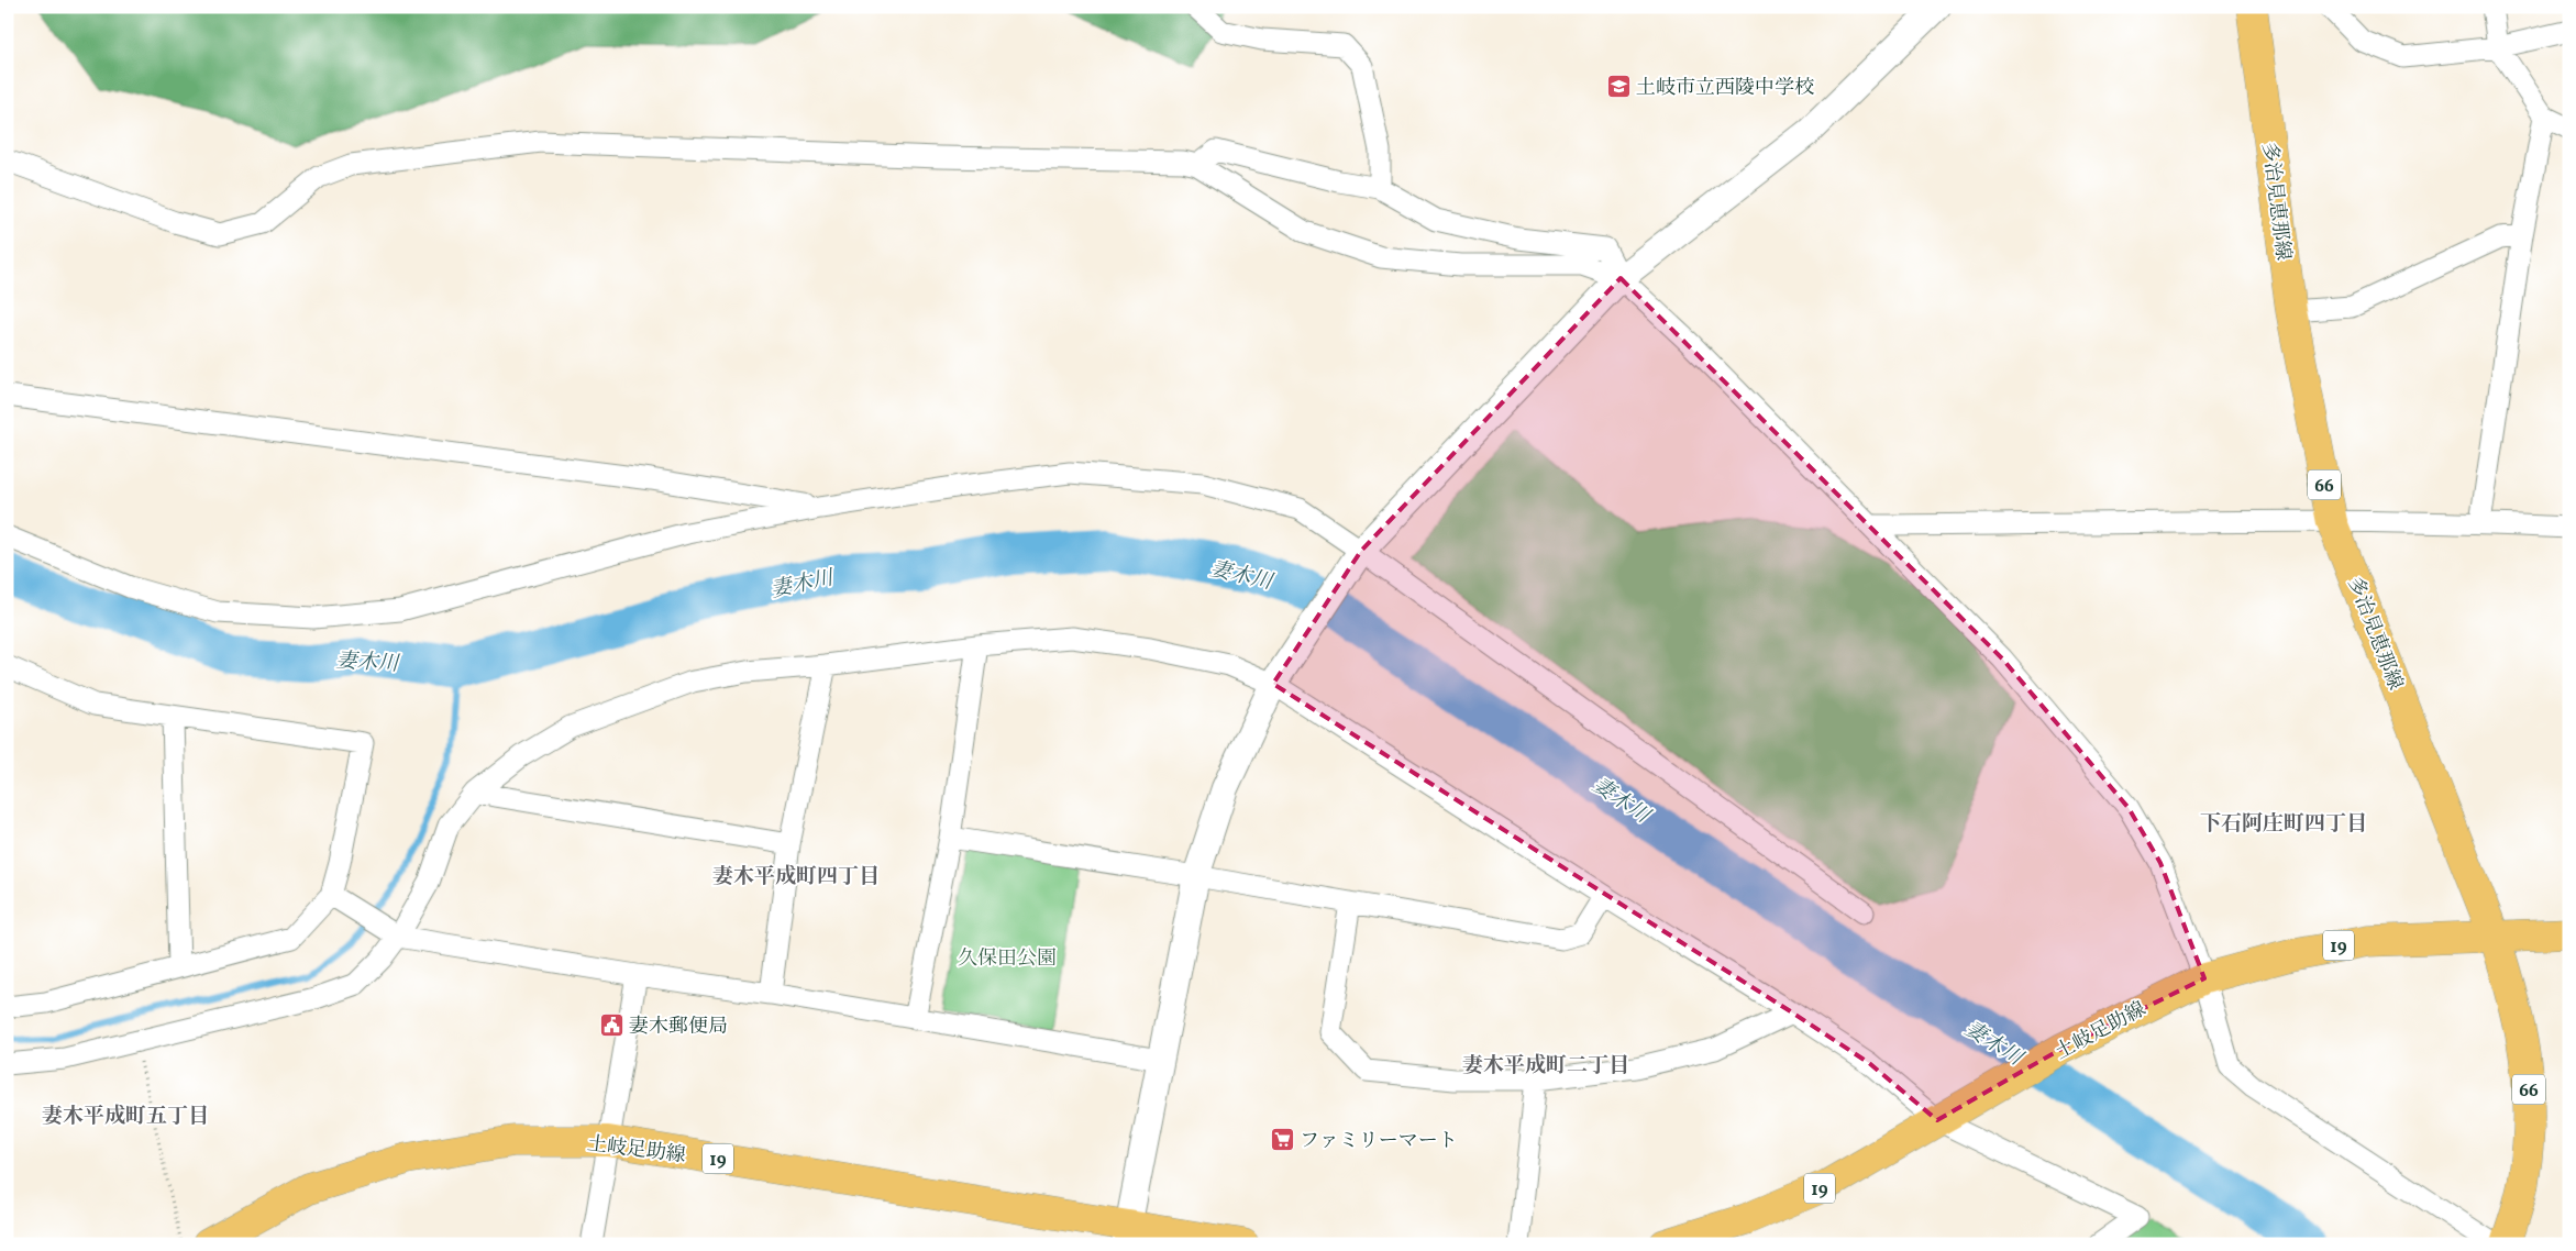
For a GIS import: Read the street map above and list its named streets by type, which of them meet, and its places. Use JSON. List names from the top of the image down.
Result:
{
  "streets": {
    "main road": [
      "多治見恵那線",
      "66",
      "19",
      "土岐足助線"
    ]
  },
  "crossings": [
    ["多治見恵那線", "土岐足助線"]
  ],
  "districts": [
    "下石阿庄町四丁目",
    "妻木平成町四丁目",
    "妻木平成町二丁目",
    "妻木平成町五丁目"
  ],
  "water": ["妻木川"],
  "parks": ["久保田公園"],
  "places": {
    "school or university": ["土岐市立西陵中学校"],
    "public building": ["妻木郵便局"],
    "supermarket": ["ファミリーマート"]
  }
}
